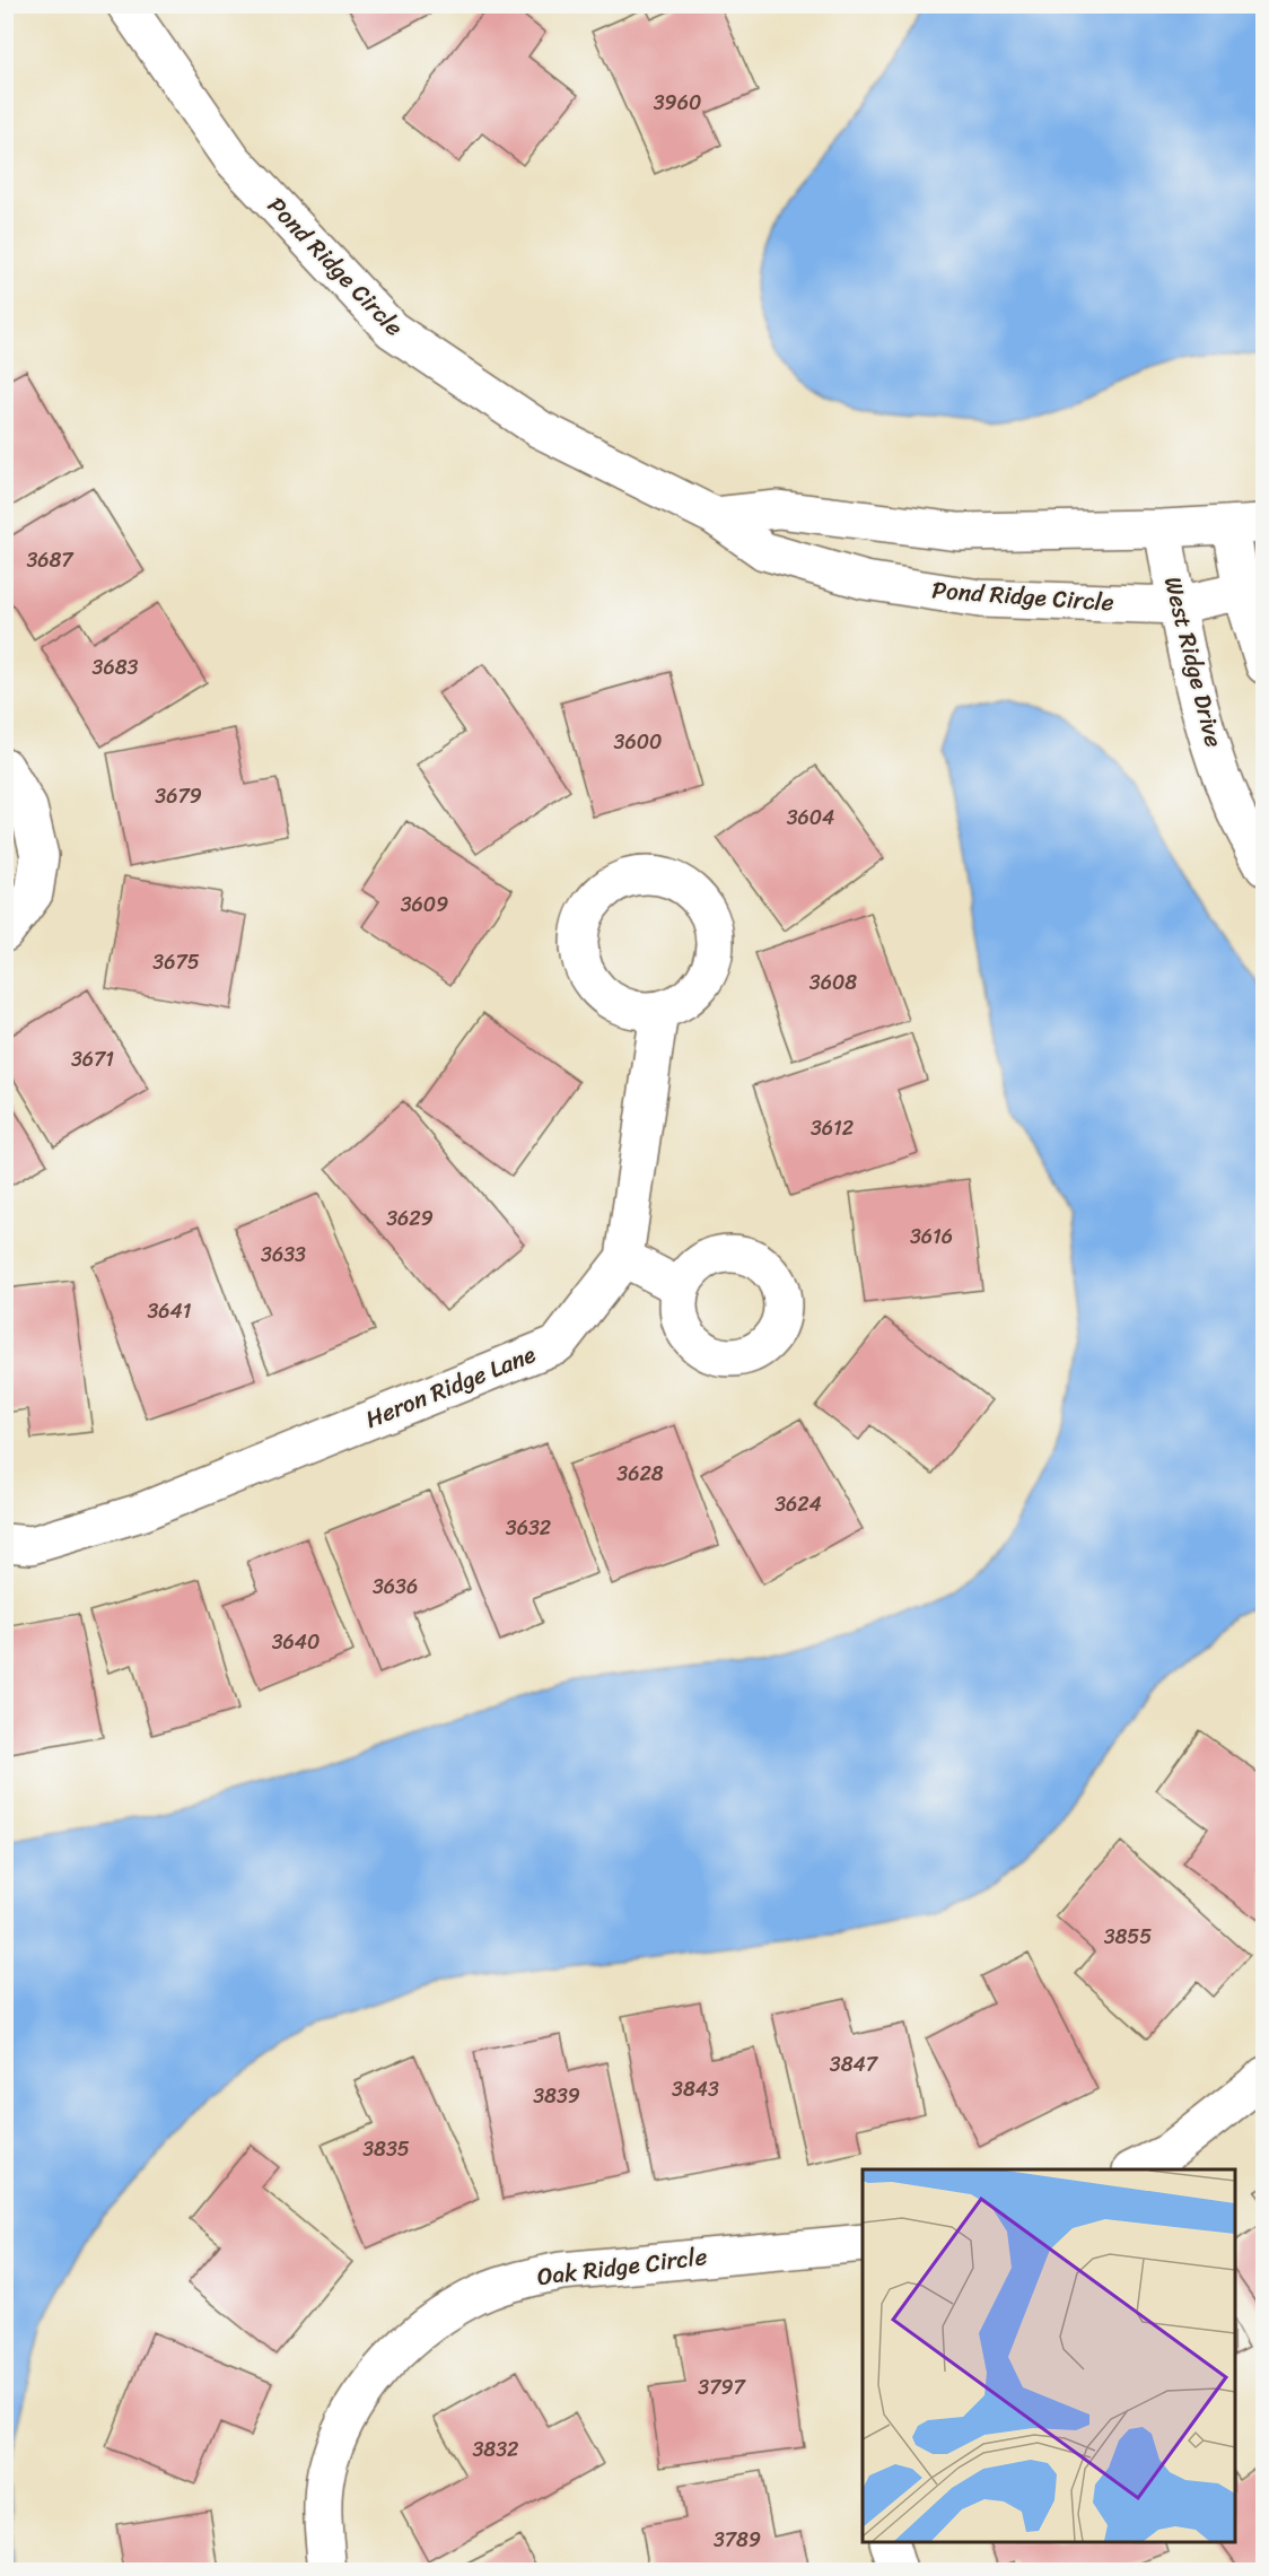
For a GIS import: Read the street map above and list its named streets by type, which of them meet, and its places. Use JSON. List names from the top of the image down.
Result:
{
  "streets": {
    "street": [
      "Pond Ridge Circle",
      "West Ridge Drive",
      "Heron Ridge Lane",
      "Oak Ridge Circle"
    ]
  },
  "crossings": [
    ["Pond Ridge Circle", "West Ridge Drive"]
  ],
  "house_numbers": [
    "3960",
    "3687",
    "3683",
    "3600",
    "3679",
    "3604",
    "3609",
    "3675",
    "3608",
    "3671",
    "3612",
    "3629",
    "3616",
    "3633",
    "3641",
    "3628",
    "3624",
    "3632",
    "3636",
    "3640",
    "3855",
    "3847",
    "3843",
    "3839",
    "3835",
    "3797",
    "3832",
    "3789"
  ]
}
